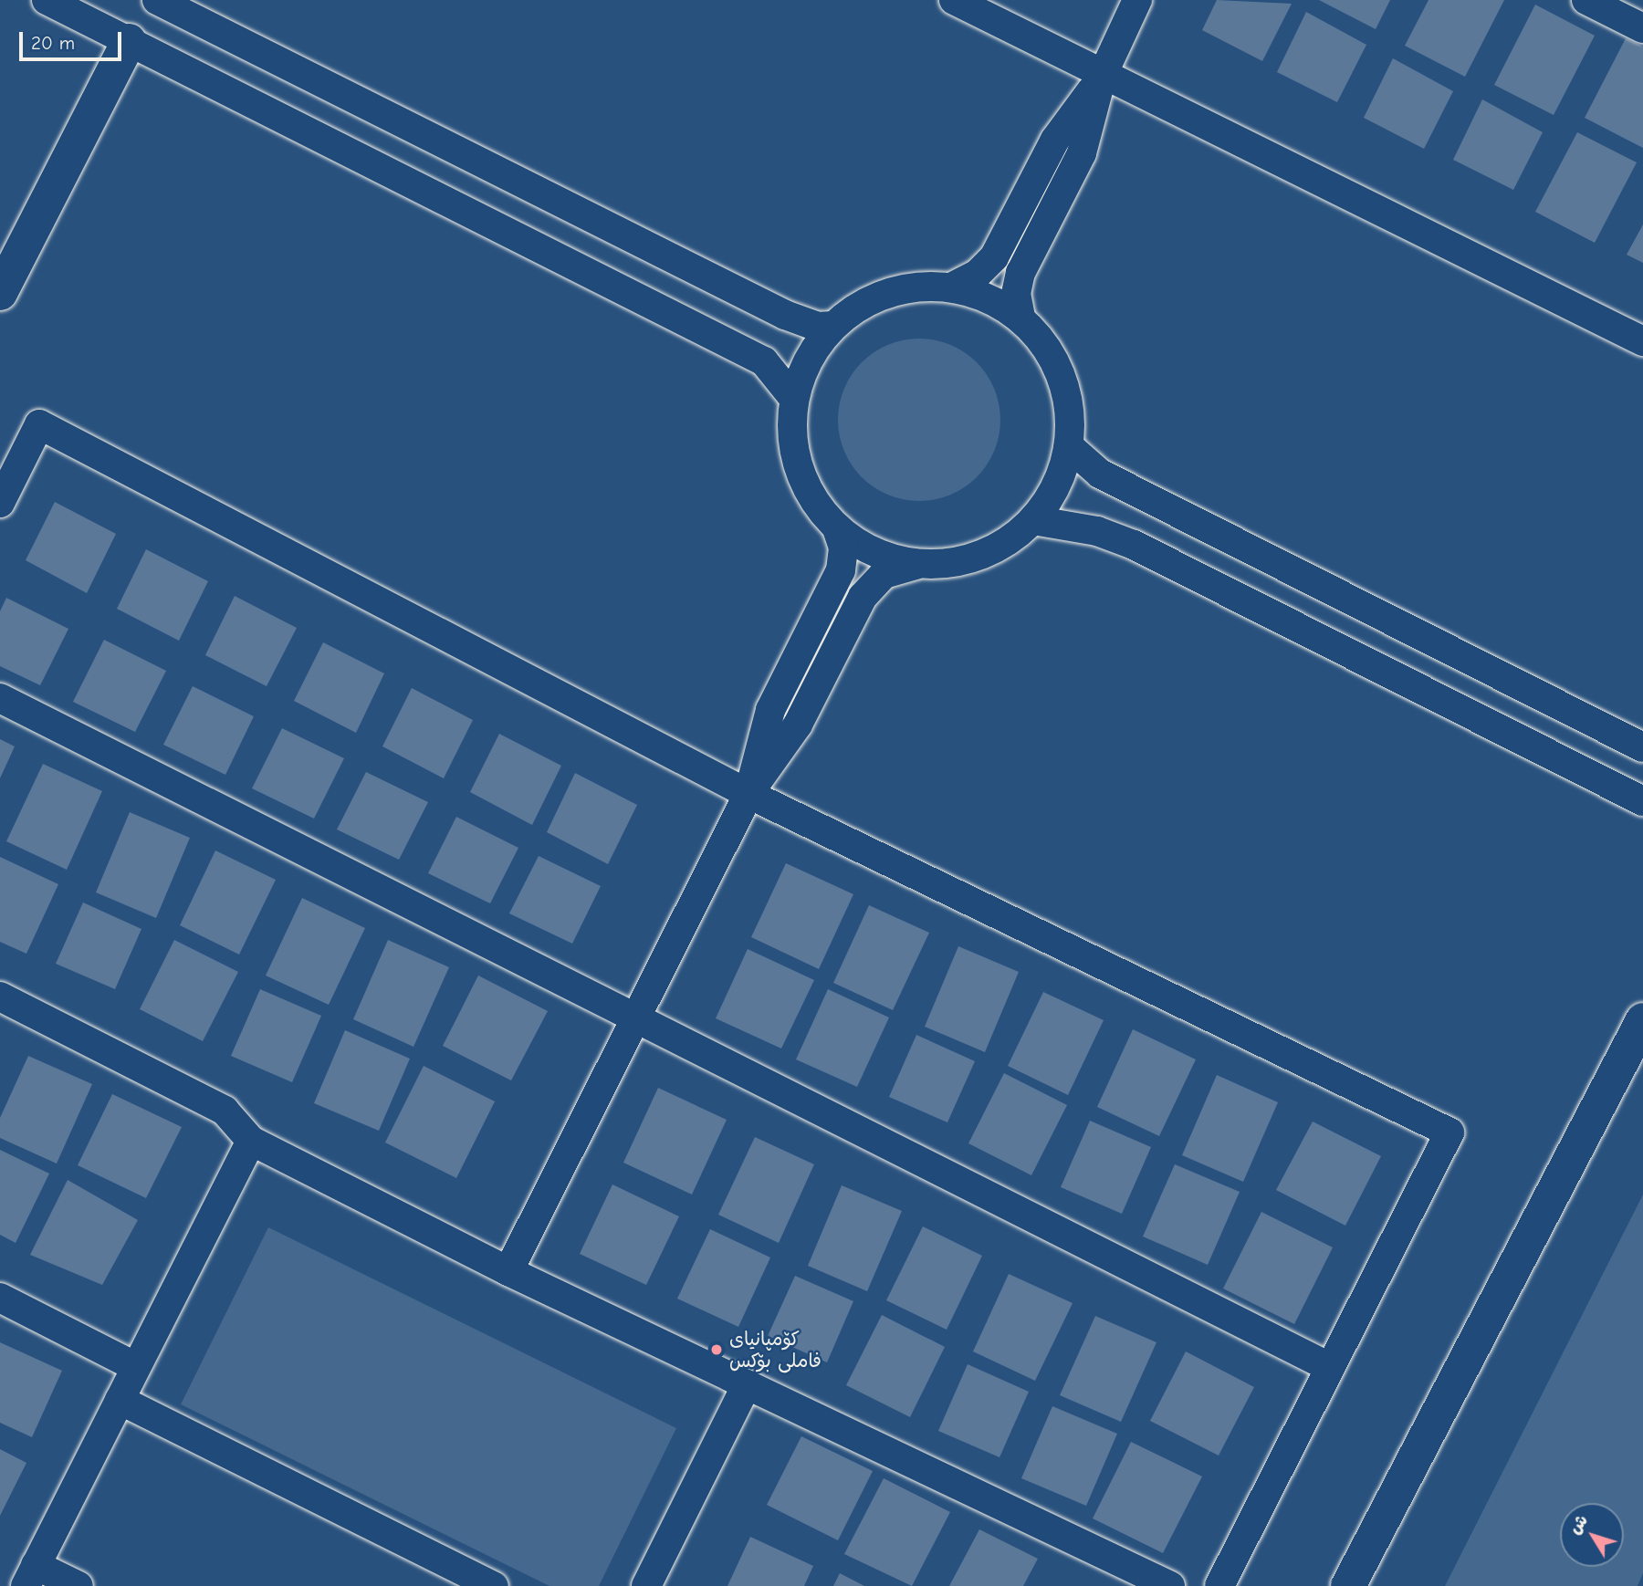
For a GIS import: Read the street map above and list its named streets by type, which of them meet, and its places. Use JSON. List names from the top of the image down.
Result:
{
  "places": ["کۆمپانیای فاملی بۆکس"],
  "scale_bar": "20 m",
  "north": "top left"
}
